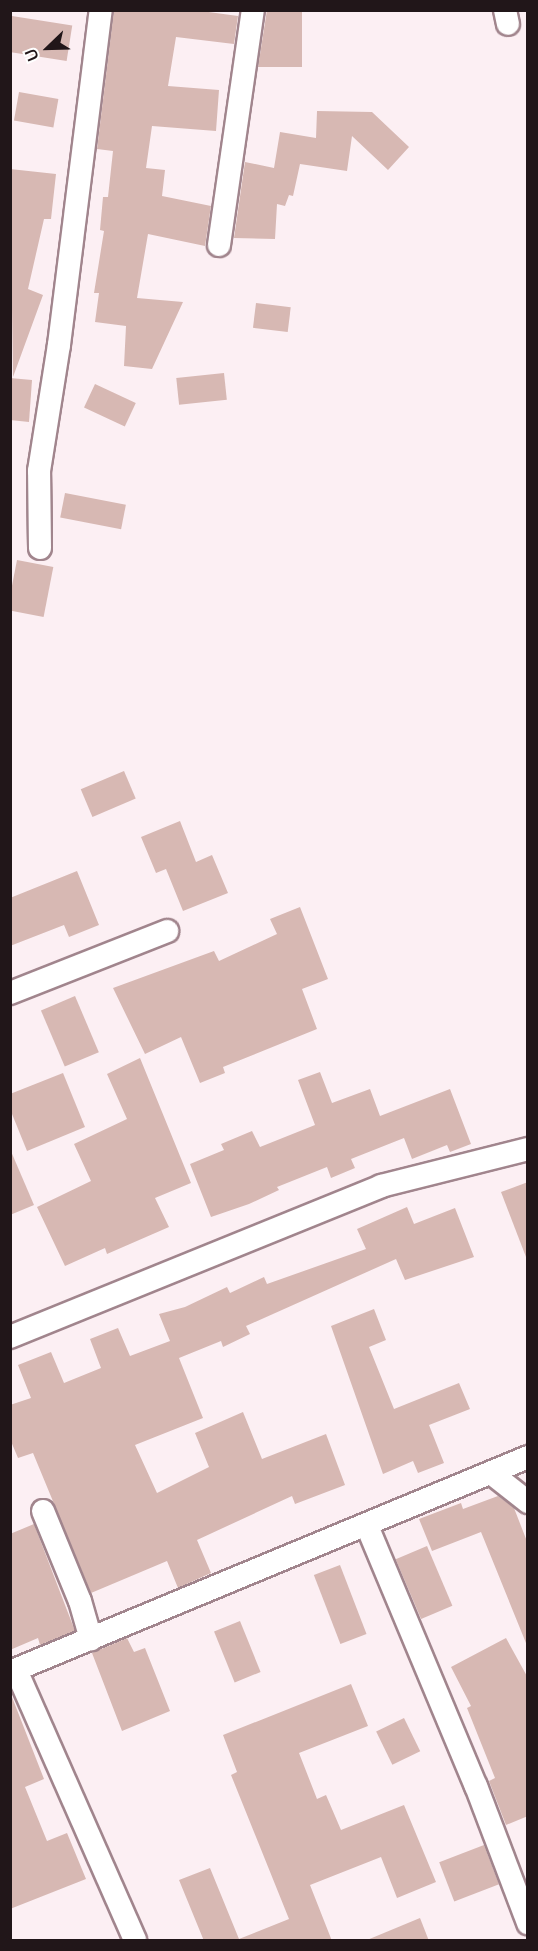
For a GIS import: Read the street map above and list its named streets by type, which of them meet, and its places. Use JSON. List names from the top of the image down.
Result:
{
  "north": "bottom left"
}
